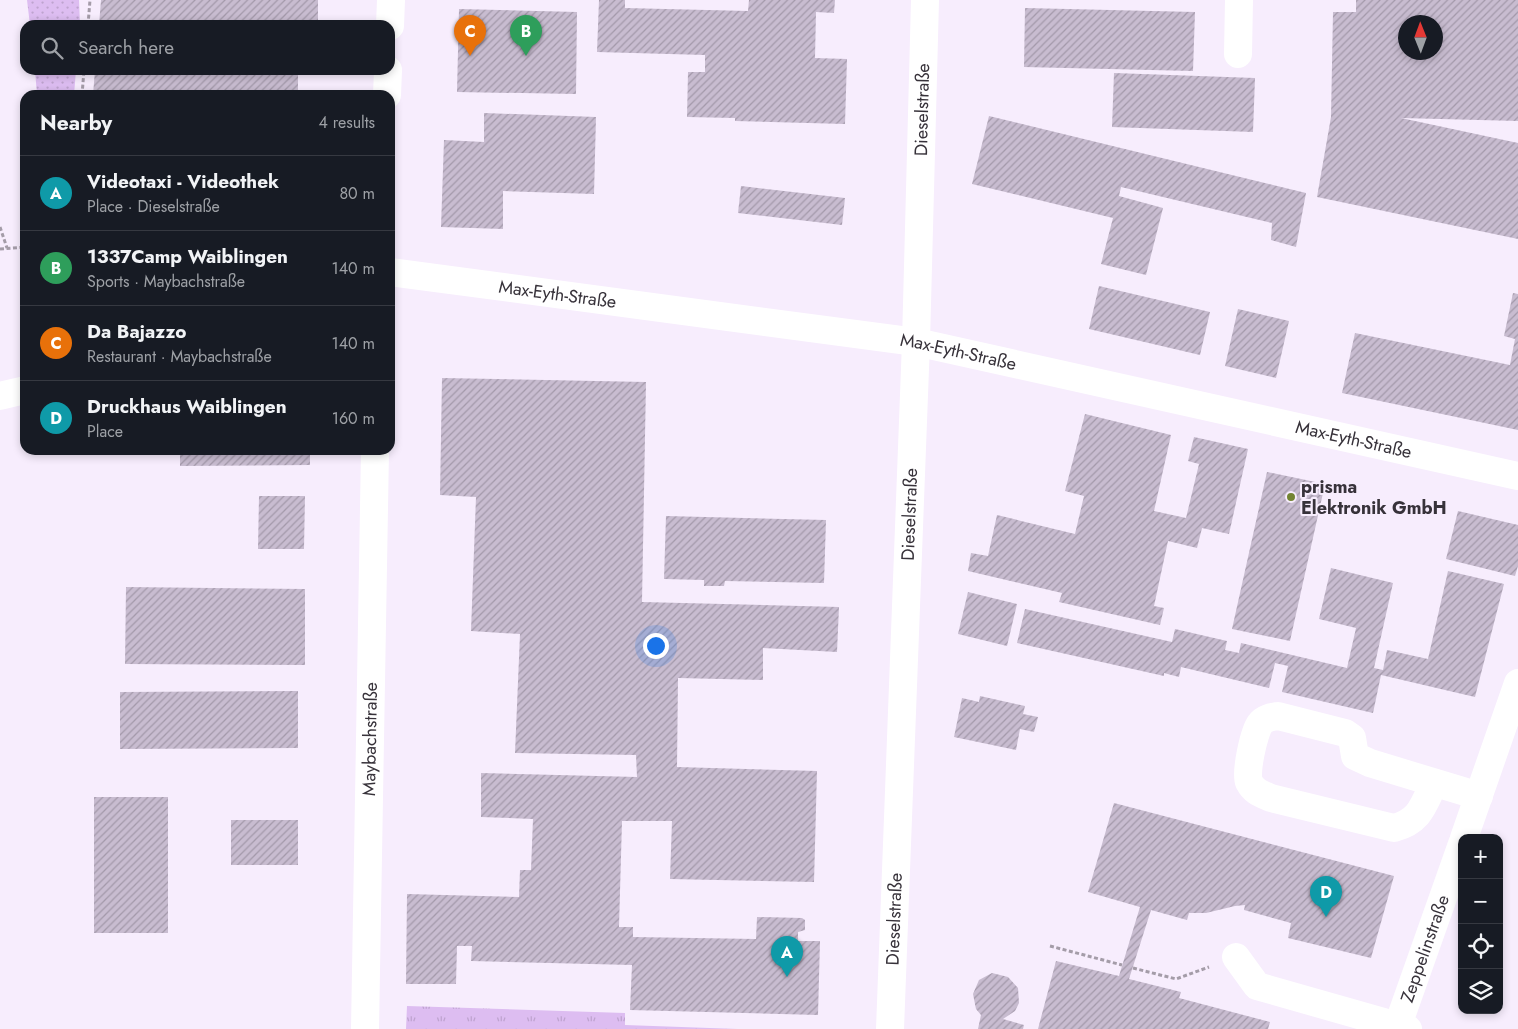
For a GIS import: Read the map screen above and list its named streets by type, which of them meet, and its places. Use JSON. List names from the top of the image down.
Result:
{
  "streets": {
    "street": [
      "Dieselstraße",
      "Max-Eyth-Straße",
      "Maybachstraße",
      "Zeppelinstraße"
    ]
  },
  "crossings": [
    ["Dieselstraße", "Max-Eyth-Straße"]
  ],
  "places": ["prisma Elektronik GmbH"],
  "north": "top",
  "page": {
    "pins": [
      "B",
      "C",
      "D",
      "A"
    ],
    "search": "Search here",
    "heading": ["Nearby", "4 results"],
    "list": [
      {
        "mark": "A",
        "name": "Videotaxi - Videothek",
        "note": "Place · Dieselstraße",
        "value": "80 m"
      },
      {
        "mark": "B",
        "name": "1337Camp Waiblingen",
        "note": "Sports · Maybachstraße",
        "value": "140 m"
      },
      {
        "mark": "C",
        "name": "Da Bajazzo",
        "note": "Restaurant · Maybachstraße",
        "value": "140 m"
      },
      {
        "mark": "D",
        "name": "Druckhaus Waiblingen",
        "note": "Place",
        "value": "160 m"
      }
    ],
    "map_buttons": ["+", "−"]
  }
}
